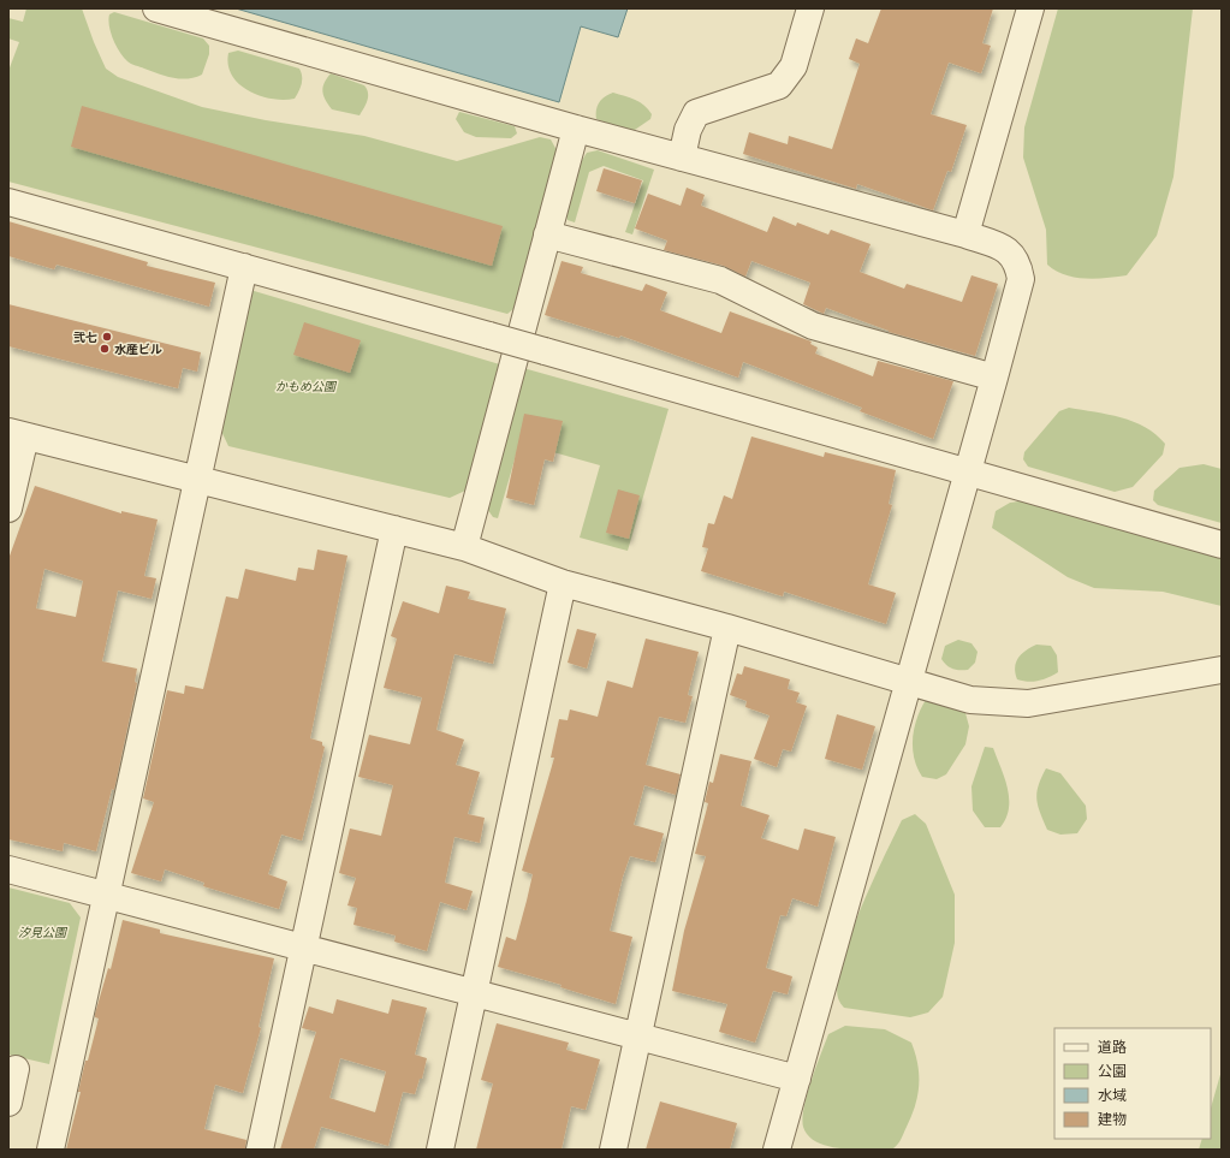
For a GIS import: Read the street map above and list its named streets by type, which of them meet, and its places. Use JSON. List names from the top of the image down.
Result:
{
  "parks": ["かもめ公園", "汐見公園"],
  "places": ["弐七", "水産ビル"],
  "legend": [
    "道路",
    "公園",
    "水域",
    "建物"
  ]
}
